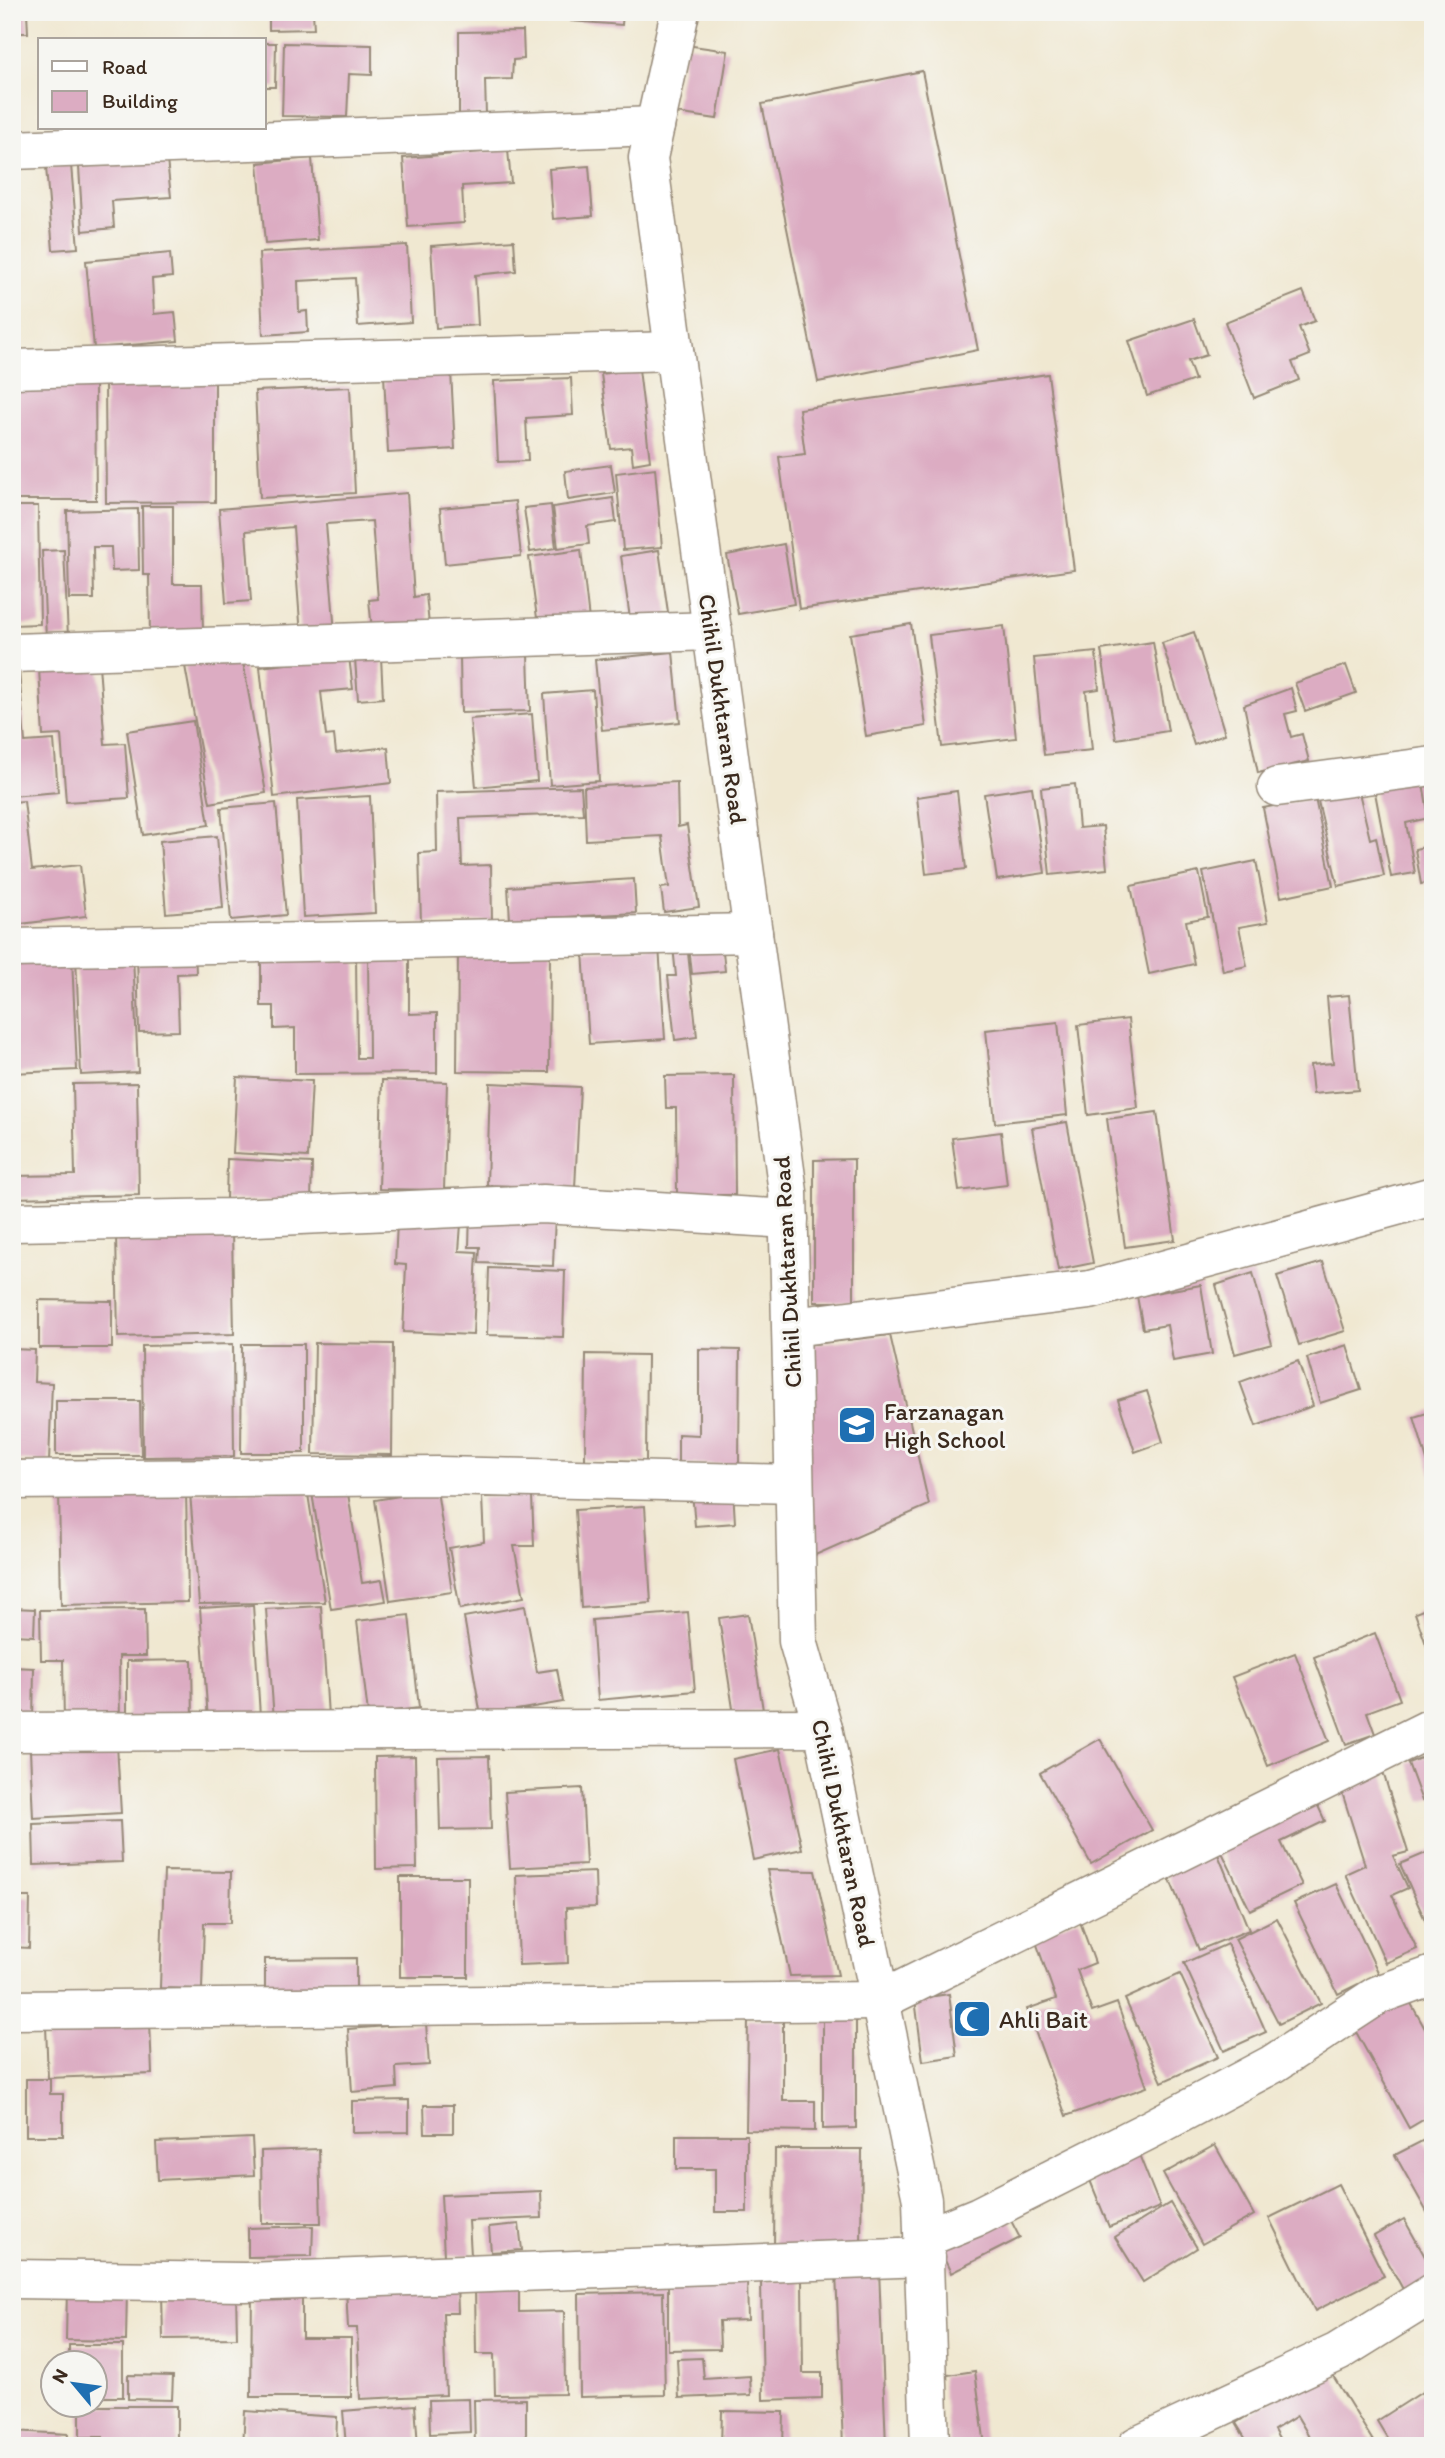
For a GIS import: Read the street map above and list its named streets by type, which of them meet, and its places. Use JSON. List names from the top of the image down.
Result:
{
  "streets": {
    "street": ["Chihil Dukhtaran Road"]
  },
  "places": {
    "school or university": ["Farzanagan High School"],
    "mosque": ["Ahli Bait"]
  },
  "legend": ["Road", "Building"],
  "north": "top left"
}
